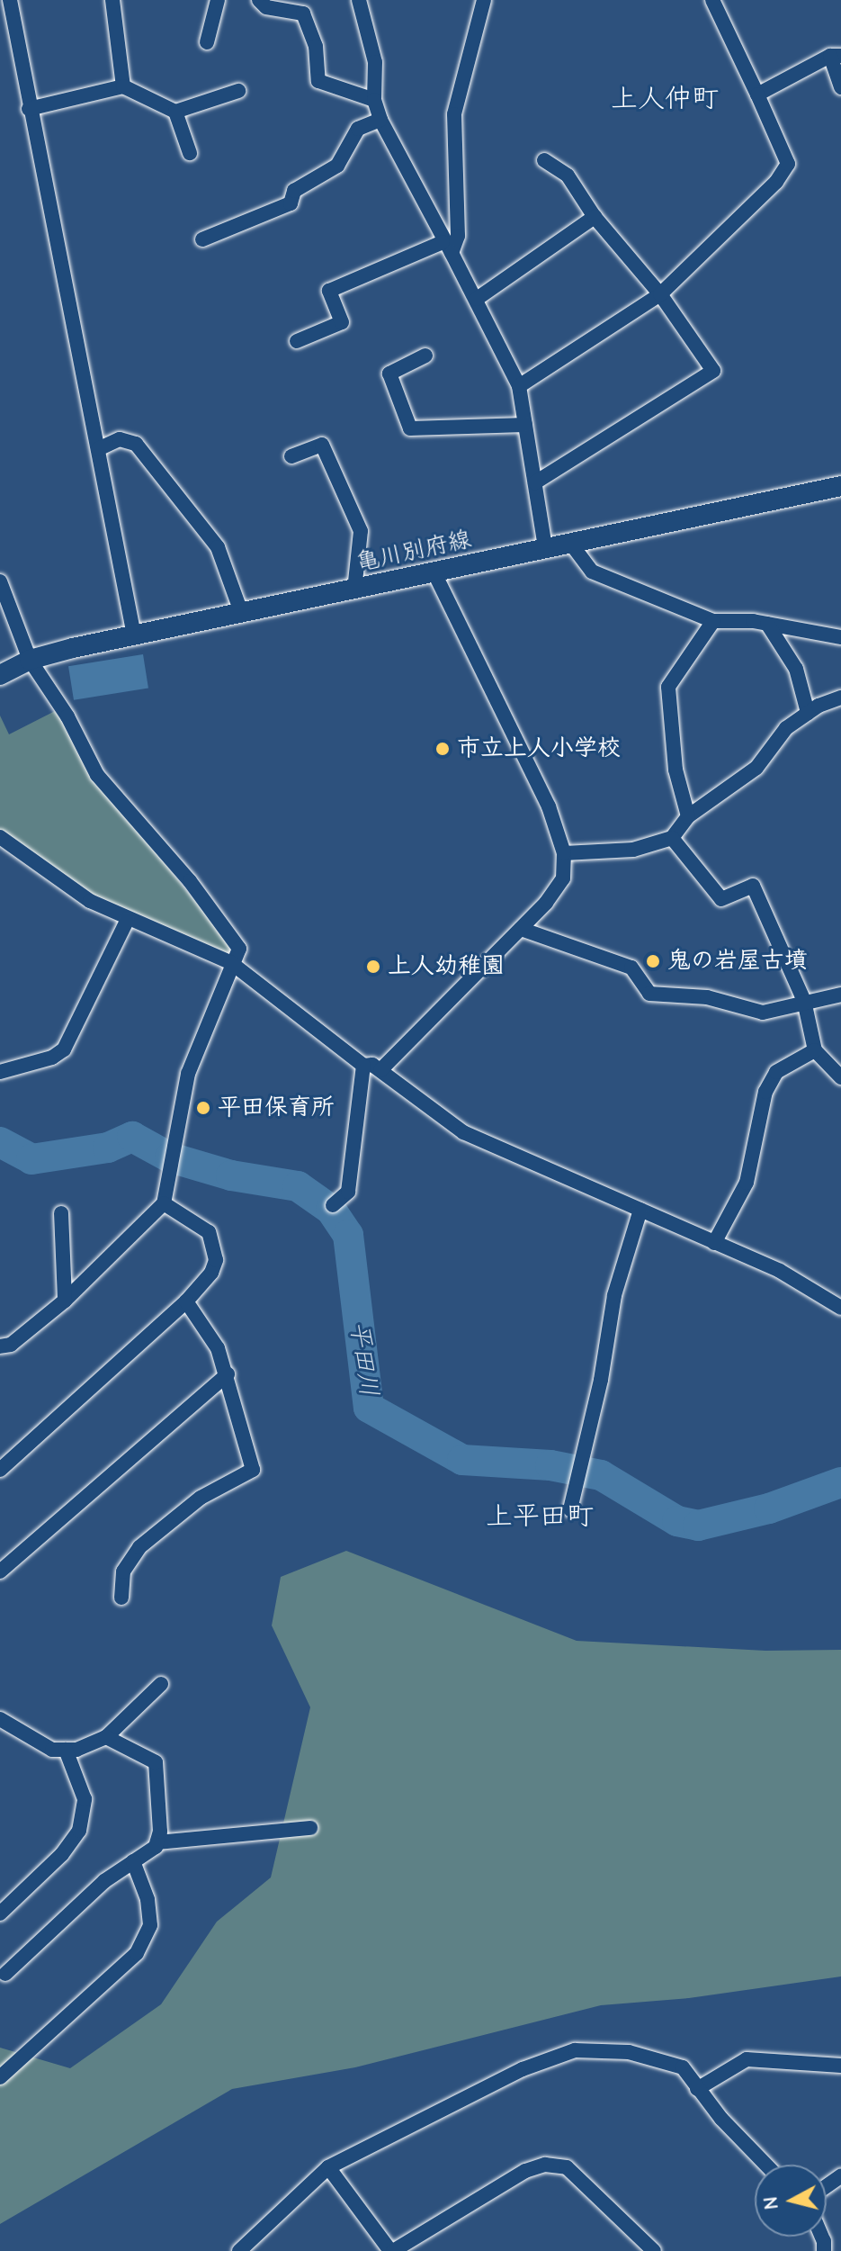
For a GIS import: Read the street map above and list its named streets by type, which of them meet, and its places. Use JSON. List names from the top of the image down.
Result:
{
  "streets": {
    "main road": ["亀川別府線"]
  },
  "districts": ["上人仲町", "上平田町"],
  "water": ["平田川"],
  "places": [
    "市立上人小学校",
    "鬼の岩屋古墳",
    "上人幼稚園",
    "平田保育所"
  ],
  "north": "left"
}
